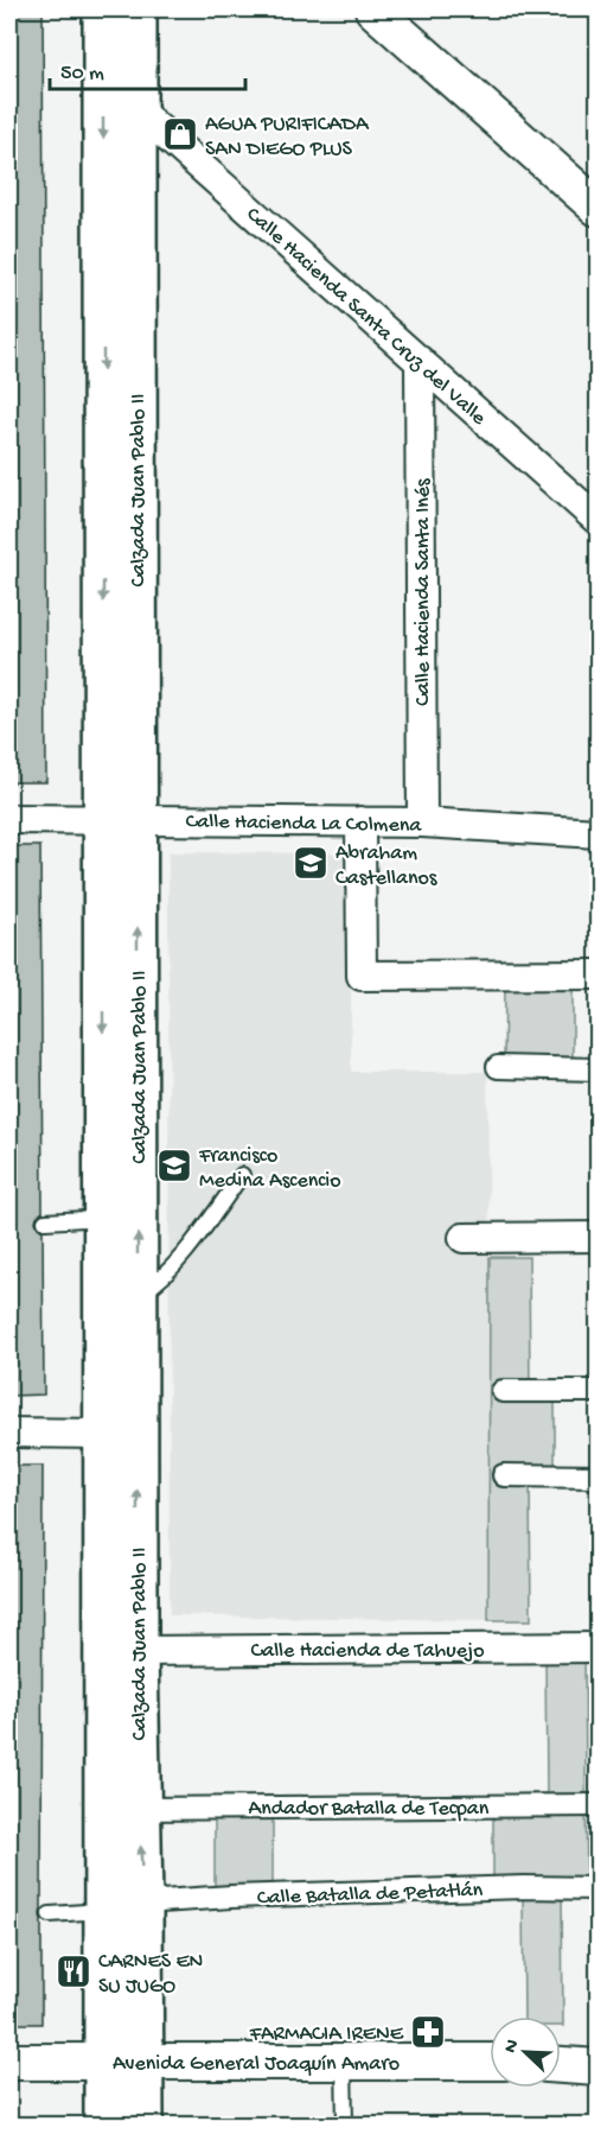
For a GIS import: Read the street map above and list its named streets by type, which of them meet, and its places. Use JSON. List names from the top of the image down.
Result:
{
  "streets": {
    "main road": ["Calzada Juan Pablo II"],
    "street": [
      "Calle Hacienda Santa Cruz del Valle",
      "Calle Hacienda Santa Inés",
      "Calle Hacienda La Colmena",
      "Calle Hacienda de Tahuejo",
      "Andador Batalla de Tecpan",
      "Calle Batalla de Petatlán",
      "Avenida General Joaquín Amaro"
    ]
  },
  "crossings": [
    ["Calle Hacienda Santa Cruz del Valle", "Calzada Juan Pablo II"],
    ["Calle Hacienda Santa Cruz del Valle", "Calle Hacienda Santa Inés"],
    ["Calzada Juan Pablo II", "Calle Hacienda La Colmena"],
    ["Calzada Juan Pablo II", "Calle Hacienda de Tahuejo"],
    ["Calzada Juan Pablo II", "Andador Batalla de Tecpan"],
    ["Calzada Juan Pablo II", "Calle Batalla de Petatlán"],
    ["Calzada Juan Pablo II", "Avenida General Joaquín Amaro"],
    ["Calle Hacienda Santa Inés", "Calle Hacienda La Colmena"]
  ],
  "places": {
    "shop": ["AGUA PURIFICADA SAN DIEGO PLUS"],
    "school or university": ["Abraham Castellanos", "Francisco Medina Ascencio"],
    "restaurant": ["CARNES EN SU JUGO"],
    "pharmacy": ["FARMACIA IRENE"]
  },
  "scale_bar": "50 m",
  "north": "top left"
}
